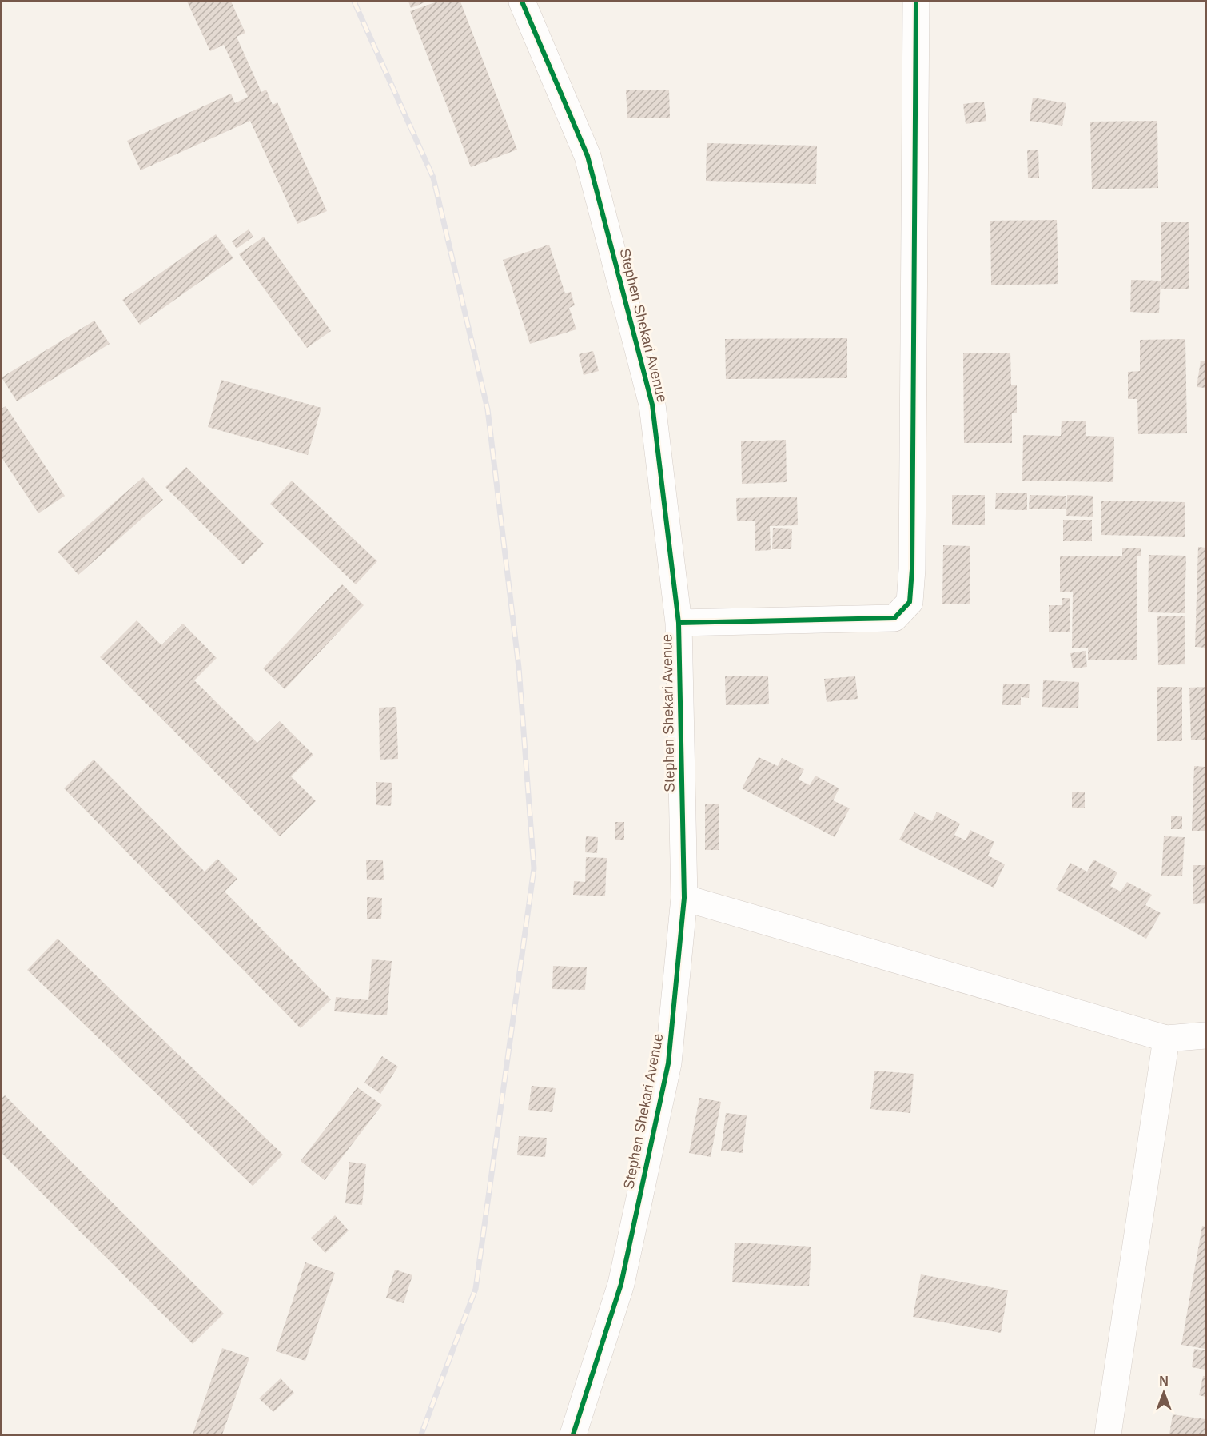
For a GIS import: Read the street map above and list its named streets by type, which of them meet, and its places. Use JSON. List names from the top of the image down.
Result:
{
  "streets": {
    "street": ["Stephen Shekari Avenue"]
  },
  "north": "top"
}
